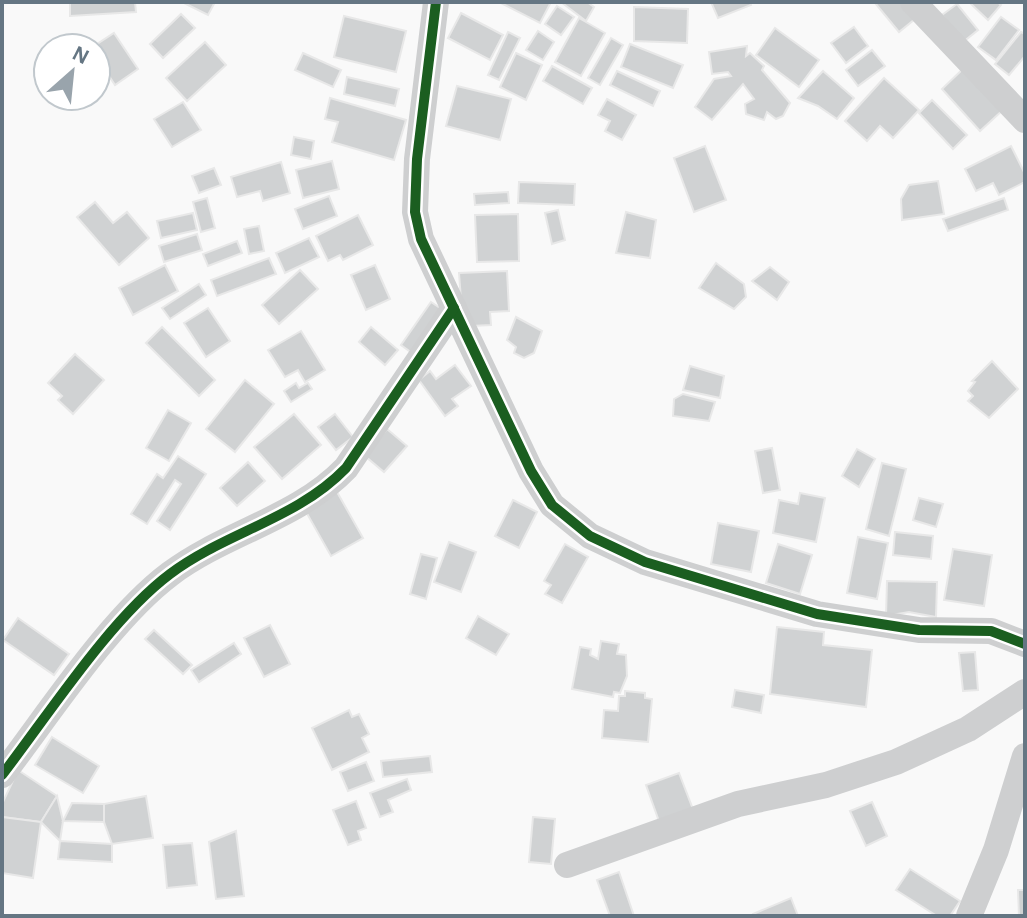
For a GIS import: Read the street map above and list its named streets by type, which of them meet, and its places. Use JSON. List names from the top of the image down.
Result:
{
  "north": "top right"
}
